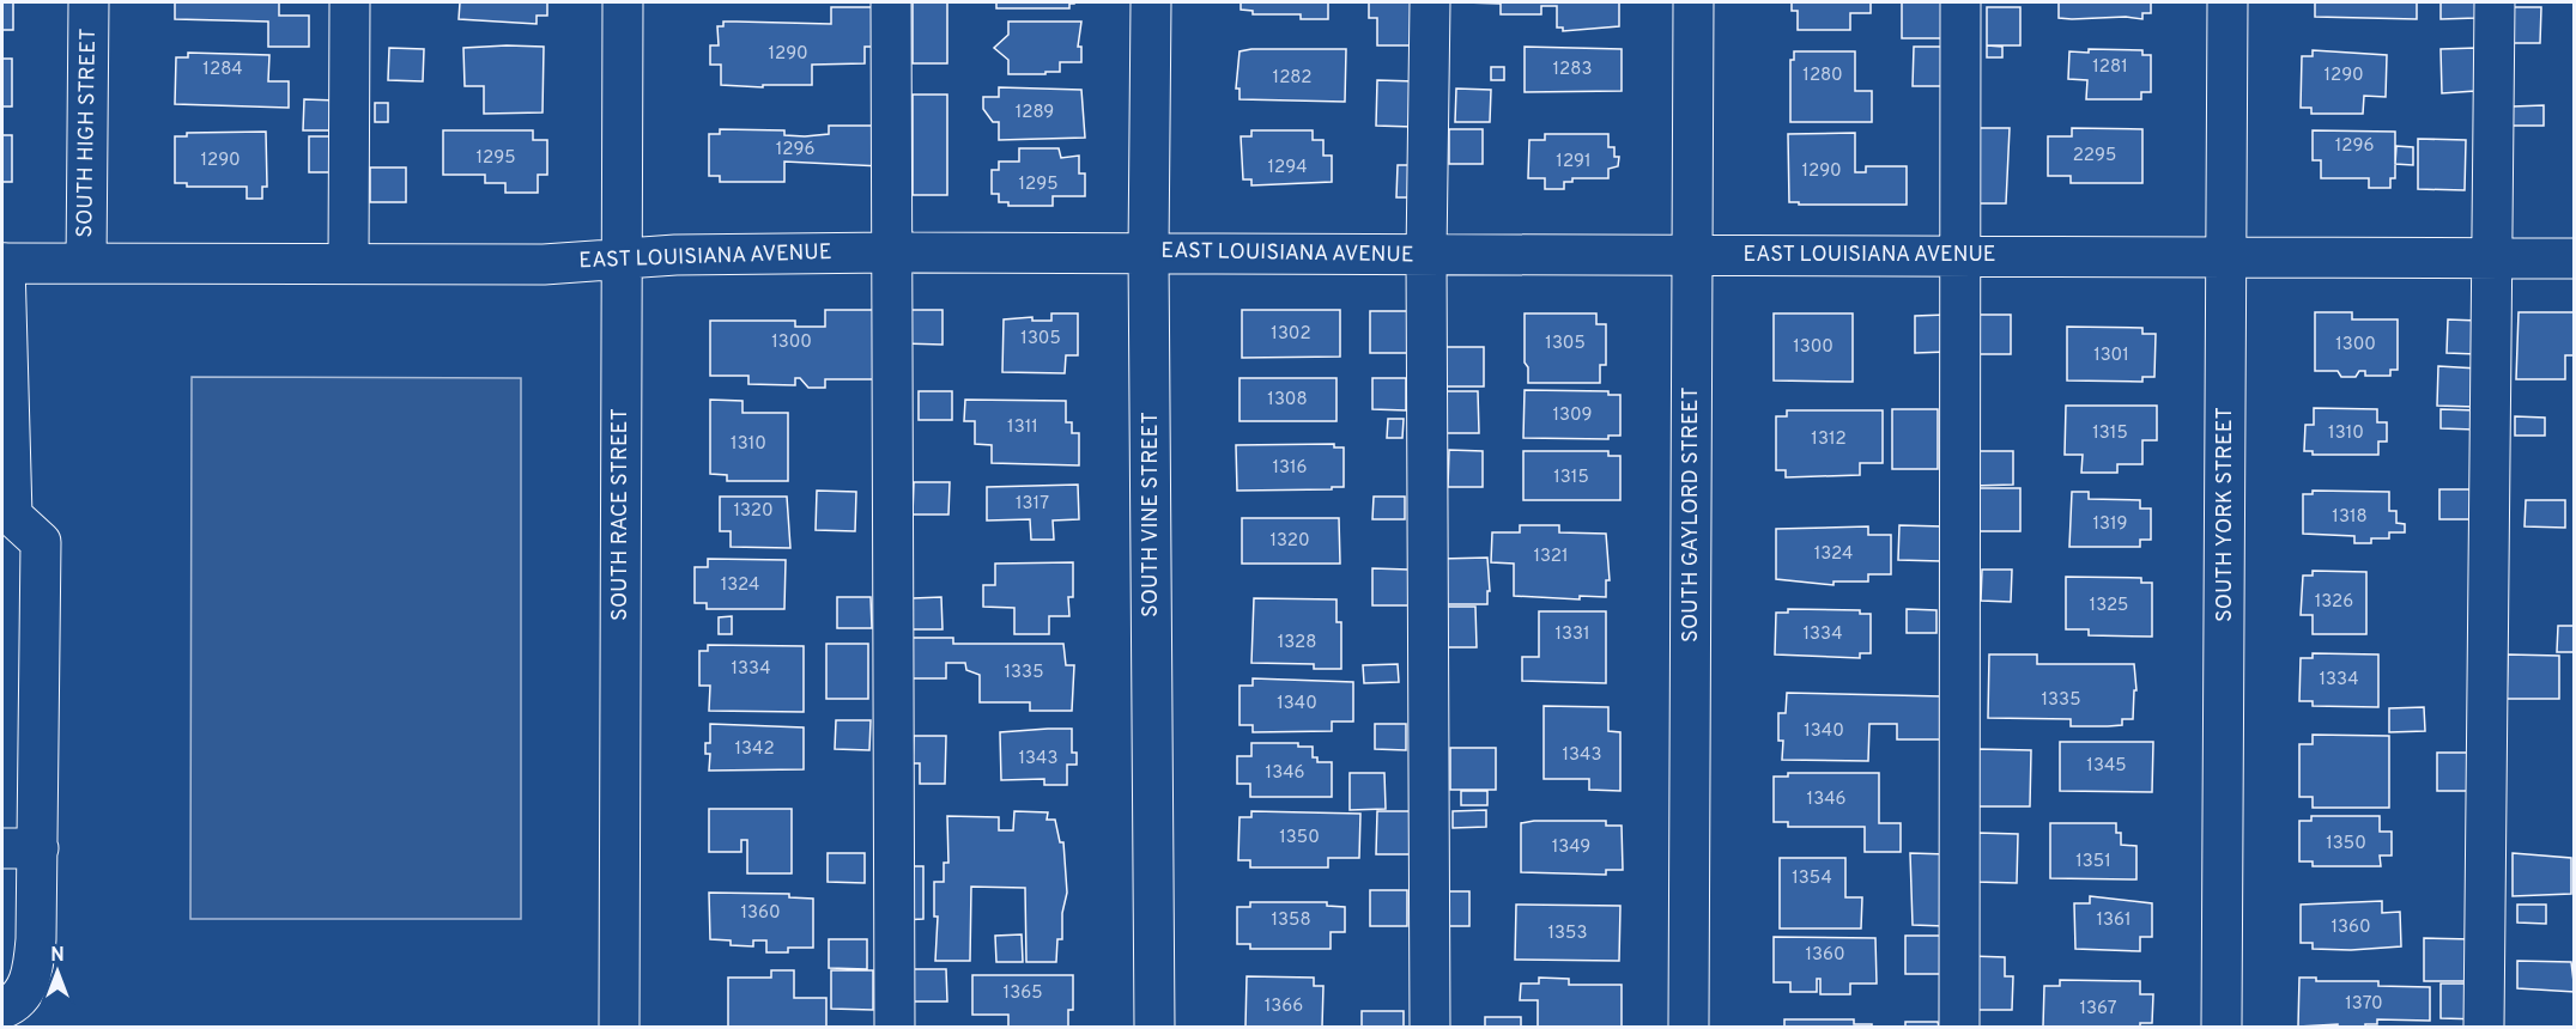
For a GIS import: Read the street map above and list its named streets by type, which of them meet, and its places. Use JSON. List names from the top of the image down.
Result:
{
  "streets": {
    "street": [
      "SOUTH HIGH STREET",
      "EAST LOUISIANA AVENUE",
      "SOUTH RACE STREET",
      "SOUTH VINE STREET",
      "SOUTH GAYLORD STREET",
      "SOUTH YORK STREET"
    ]
  },
  "crossings": [
    ["SOUTH HIGH STREET", "EAST LOUISIANA AVENUE"],
    ["EAST LOUISIANA AVENUE", "SOUTH RACE STREET"],
    ["EAST LOUISIANA AVENUE", "SOUTH VINE STREET"],
    ["EAST LOUISIANA AVENUE", "SOUTH GAYLORD STREET"],
    ["EAST LOUISIANA AVENUE", "SOUTH YORK STREET"]
  ],
  "house_numbers": [
    "1290",
    "1281",
    "1284",
    "1283",
    "1280",
    "1290",
    "1282",
    "1289",
    "1296",
    "1296",
    "2295",
    "1295",
    "1290",
    "1291",
    "1294",
    "1290",
    "1295",
    "1302",
    "1305",
    "1300",
    "1305",
    "1300",
    "1300",
    "1301",
    "1308",
    "1309",
    "1311",
    "1315",
    "1310",
    "1312",
    "1310",
    "1316",
    "1315",
    "1317",
    "1320",
    "1318",
    "1319",
    "1320",
    "1324",
    "1321",
    "1324",
    "1326",
    "1325",
    "1331",
    "1334",
    "1328",
    "1334",
    "1335",
    "1334",
    "1335",
    "1340",
    "1340",
    "1342",
    "1343",
    "1343",
    "1345",
    "1346",
    "1346",
    "1350",
    "1350",
    "1349",
    "1351",
    "1354",
    "1360",
    "1358",
    "1361",
    "1360",
    "1353",
    "1360",
    "1365",
    "1370",
    "1366",
    "1367"
  ],
  "north": "top"
}
